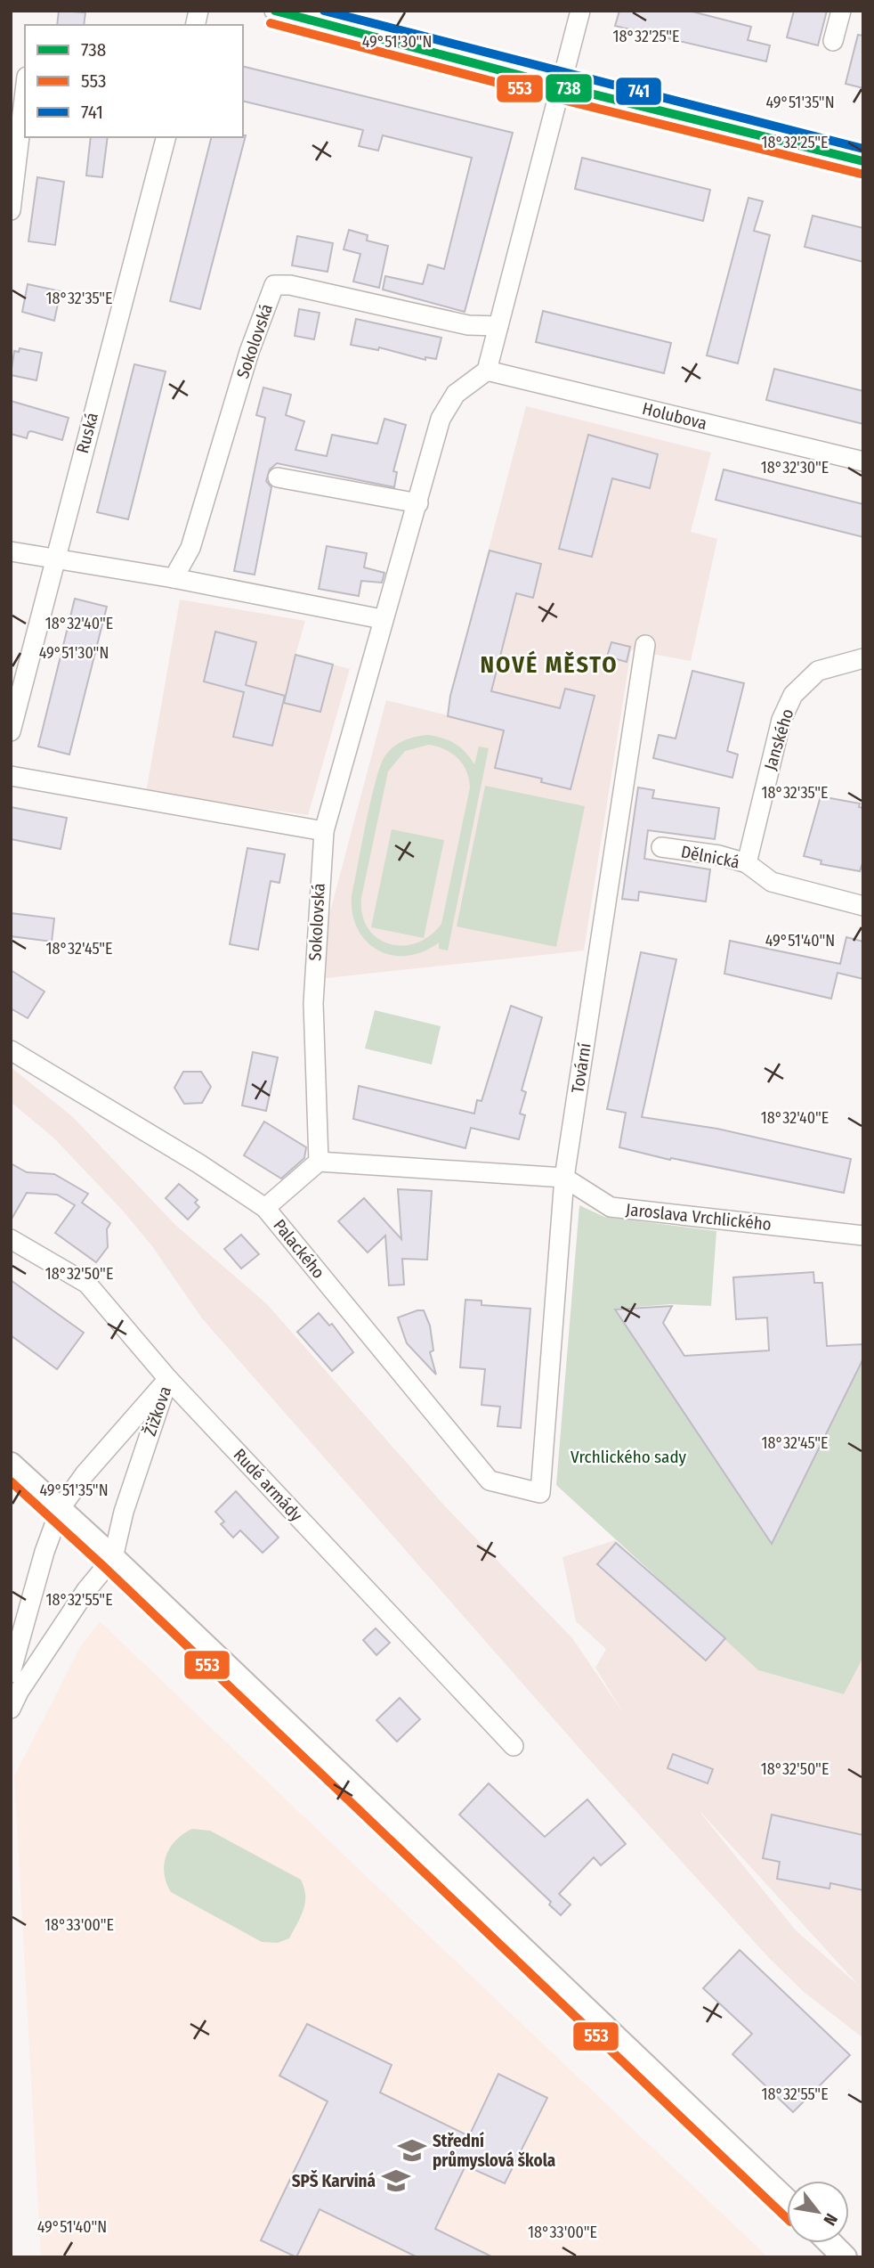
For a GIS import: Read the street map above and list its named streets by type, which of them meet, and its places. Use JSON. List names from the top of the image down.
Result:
{
  "streets": {
    "street": [
      "Sokolovská",
      "Holubova",
      "Ruská",
      "Janského",
      "Dělnická",
      "Tovární",
      "Jaroslava Vrchlického",
      "Palackého",
      "Žižkova",
      "Rudé armády"
    ]
  },
  "crossings": [
    ["Sokolovská", "Holubova"],
    ["Sokolovská", "Jaroslava Vrchlického"],
    ["Janského", "Dělnická"],
    ["Tovární", "Jaroslava Vrchlického"],
    ["Tovární", "Palackého"],
    ["Žižkova", "Rudé armády"]
  ],
  "districts": ["NOVÉ MĚSTO"],
  "parks": ["Vrchlického sady"],
  "places": {
    "school or university": ["Střední průmyslová škola", "SPŠ Karviná"]
  },
  "lines": ["transit line 738", "transit line 741", "transit line 553"],
  "legend": ["738", "553", "741"],
  "north": "bottom right",
  "coordinates": [
    "18°32'25\"E",
    "49°51'30\"N",
    "49°51'35\"N",
    "18°32'35\"E",
    "18°32'30\"E",
    "18°32'40\"E",
    "49°51'40\"N",
    "18°32'45\"E",
    "18°32'50\"E",
    "18°32'55\"E",
    "18°33'00\"E"
  ]
}
